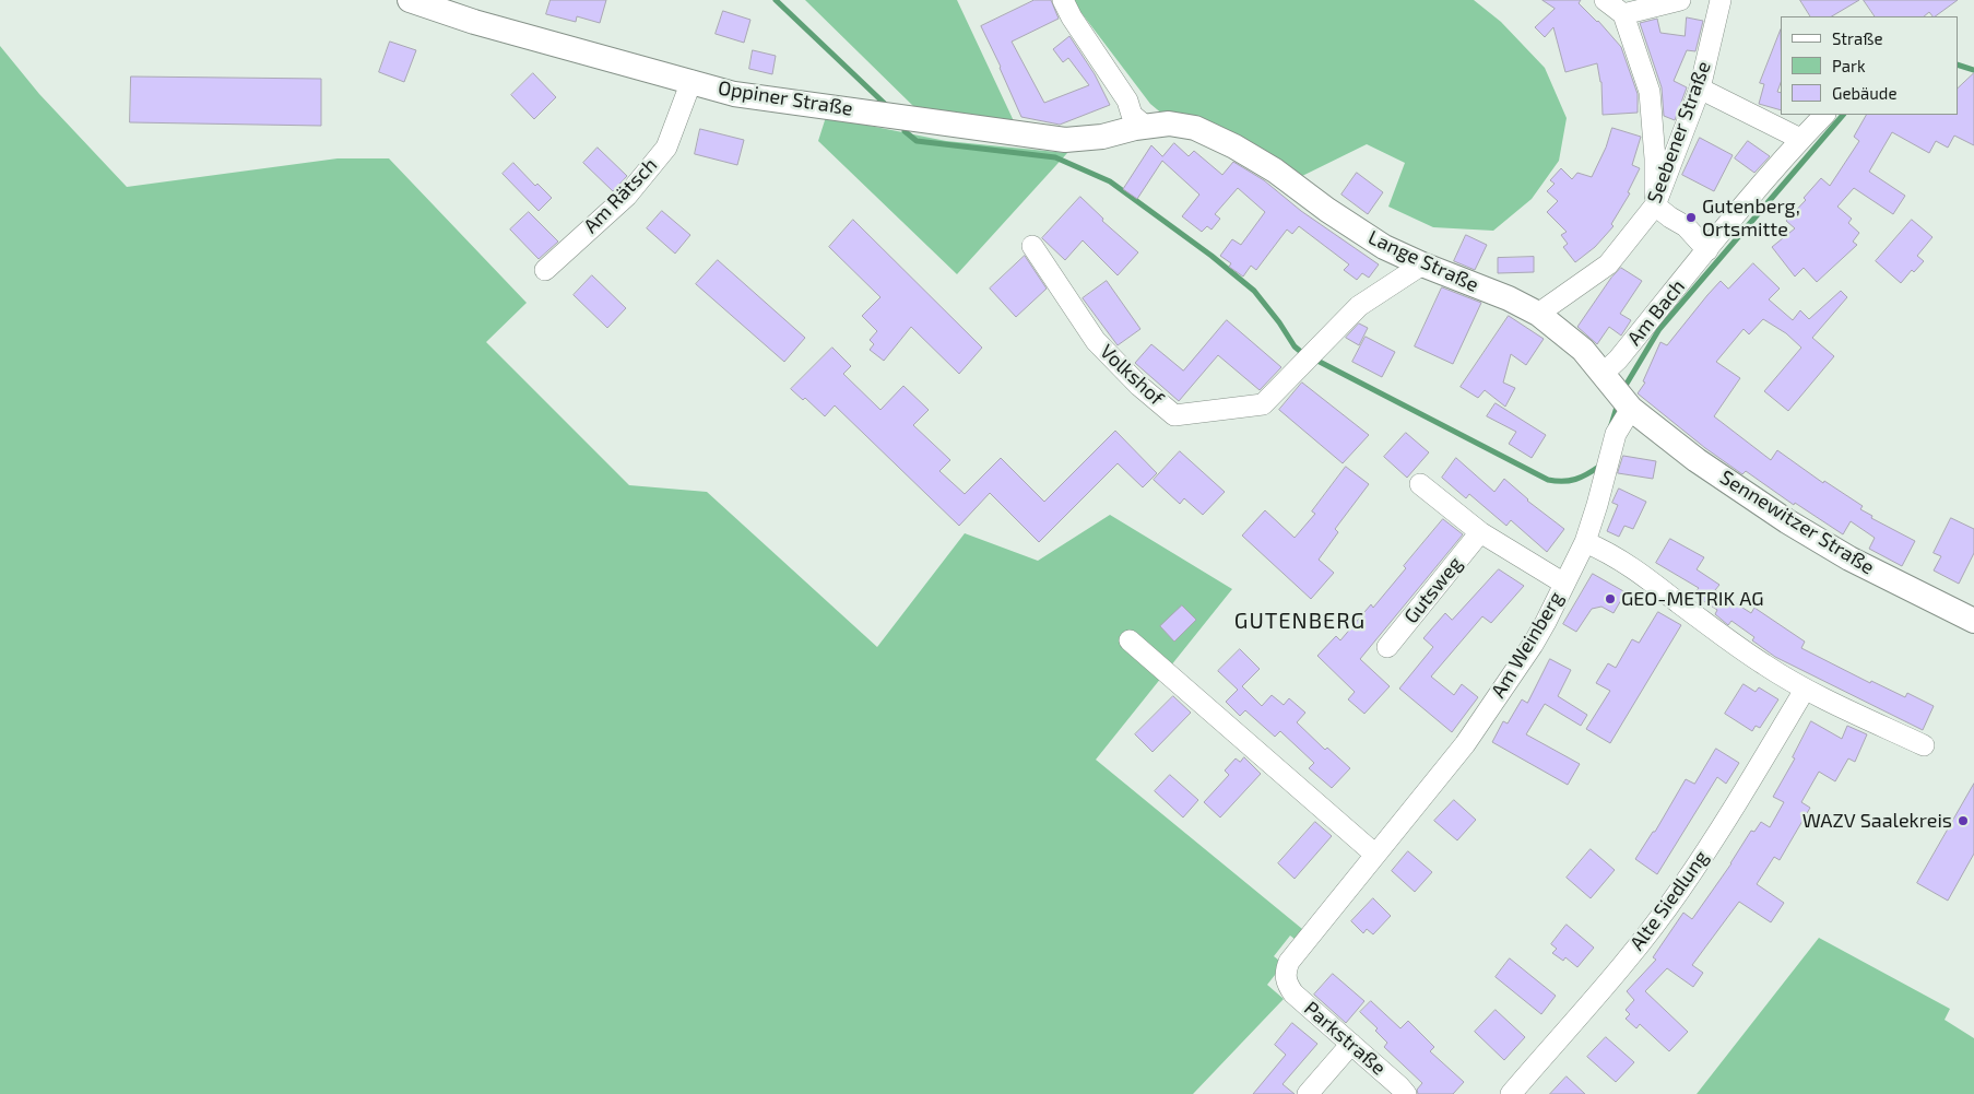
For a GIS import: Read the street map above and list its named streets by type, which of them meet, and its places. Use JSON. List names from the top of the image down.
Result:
{
  "streets": {
    "street": [
      "Oppiner Straße",
      "Seebener Straße",
      "Am Rätsch",
      "Lange Straße",
      "Am Bach",
      "Volkshof",
      "Sennewitzer Straße",
      "Gutsweg",
      "Am Weinberg",
      "Alte Siedlung",
      "Parkstraße"
    ]
  },
  "crossings": [
    ["Oppiner Straße", "Am Rätsch"],
    ["Oppiner Straße", "Lange Straße"],
    ["Seebener Straße", "Lange Straße"],
    ["Lange Straße", "Am Bach"],
    ["Lange Straße", "Volkshof"],
    ["Lange Straße", "Sennewitzer Straße"],
    ["Lange Straße", "Am Weinberg"],
    ["Am Bach", "Sennewitzer Straße"],
    ["Am Bach", "Am Weinberg"],
    ["Sennewitzer Straße", "Am Weinberg"],
    ["Am Weinberg", "Parkstraße"]
  ],
  "districts": ["GUTENBERG"],
  "places": ["Gutenberg, Ortsmitte", "GEO-METRIK AG", "WAZV Saalekreis"],
  "legend": ["Straße", "Park", "Gebäude"]
}
